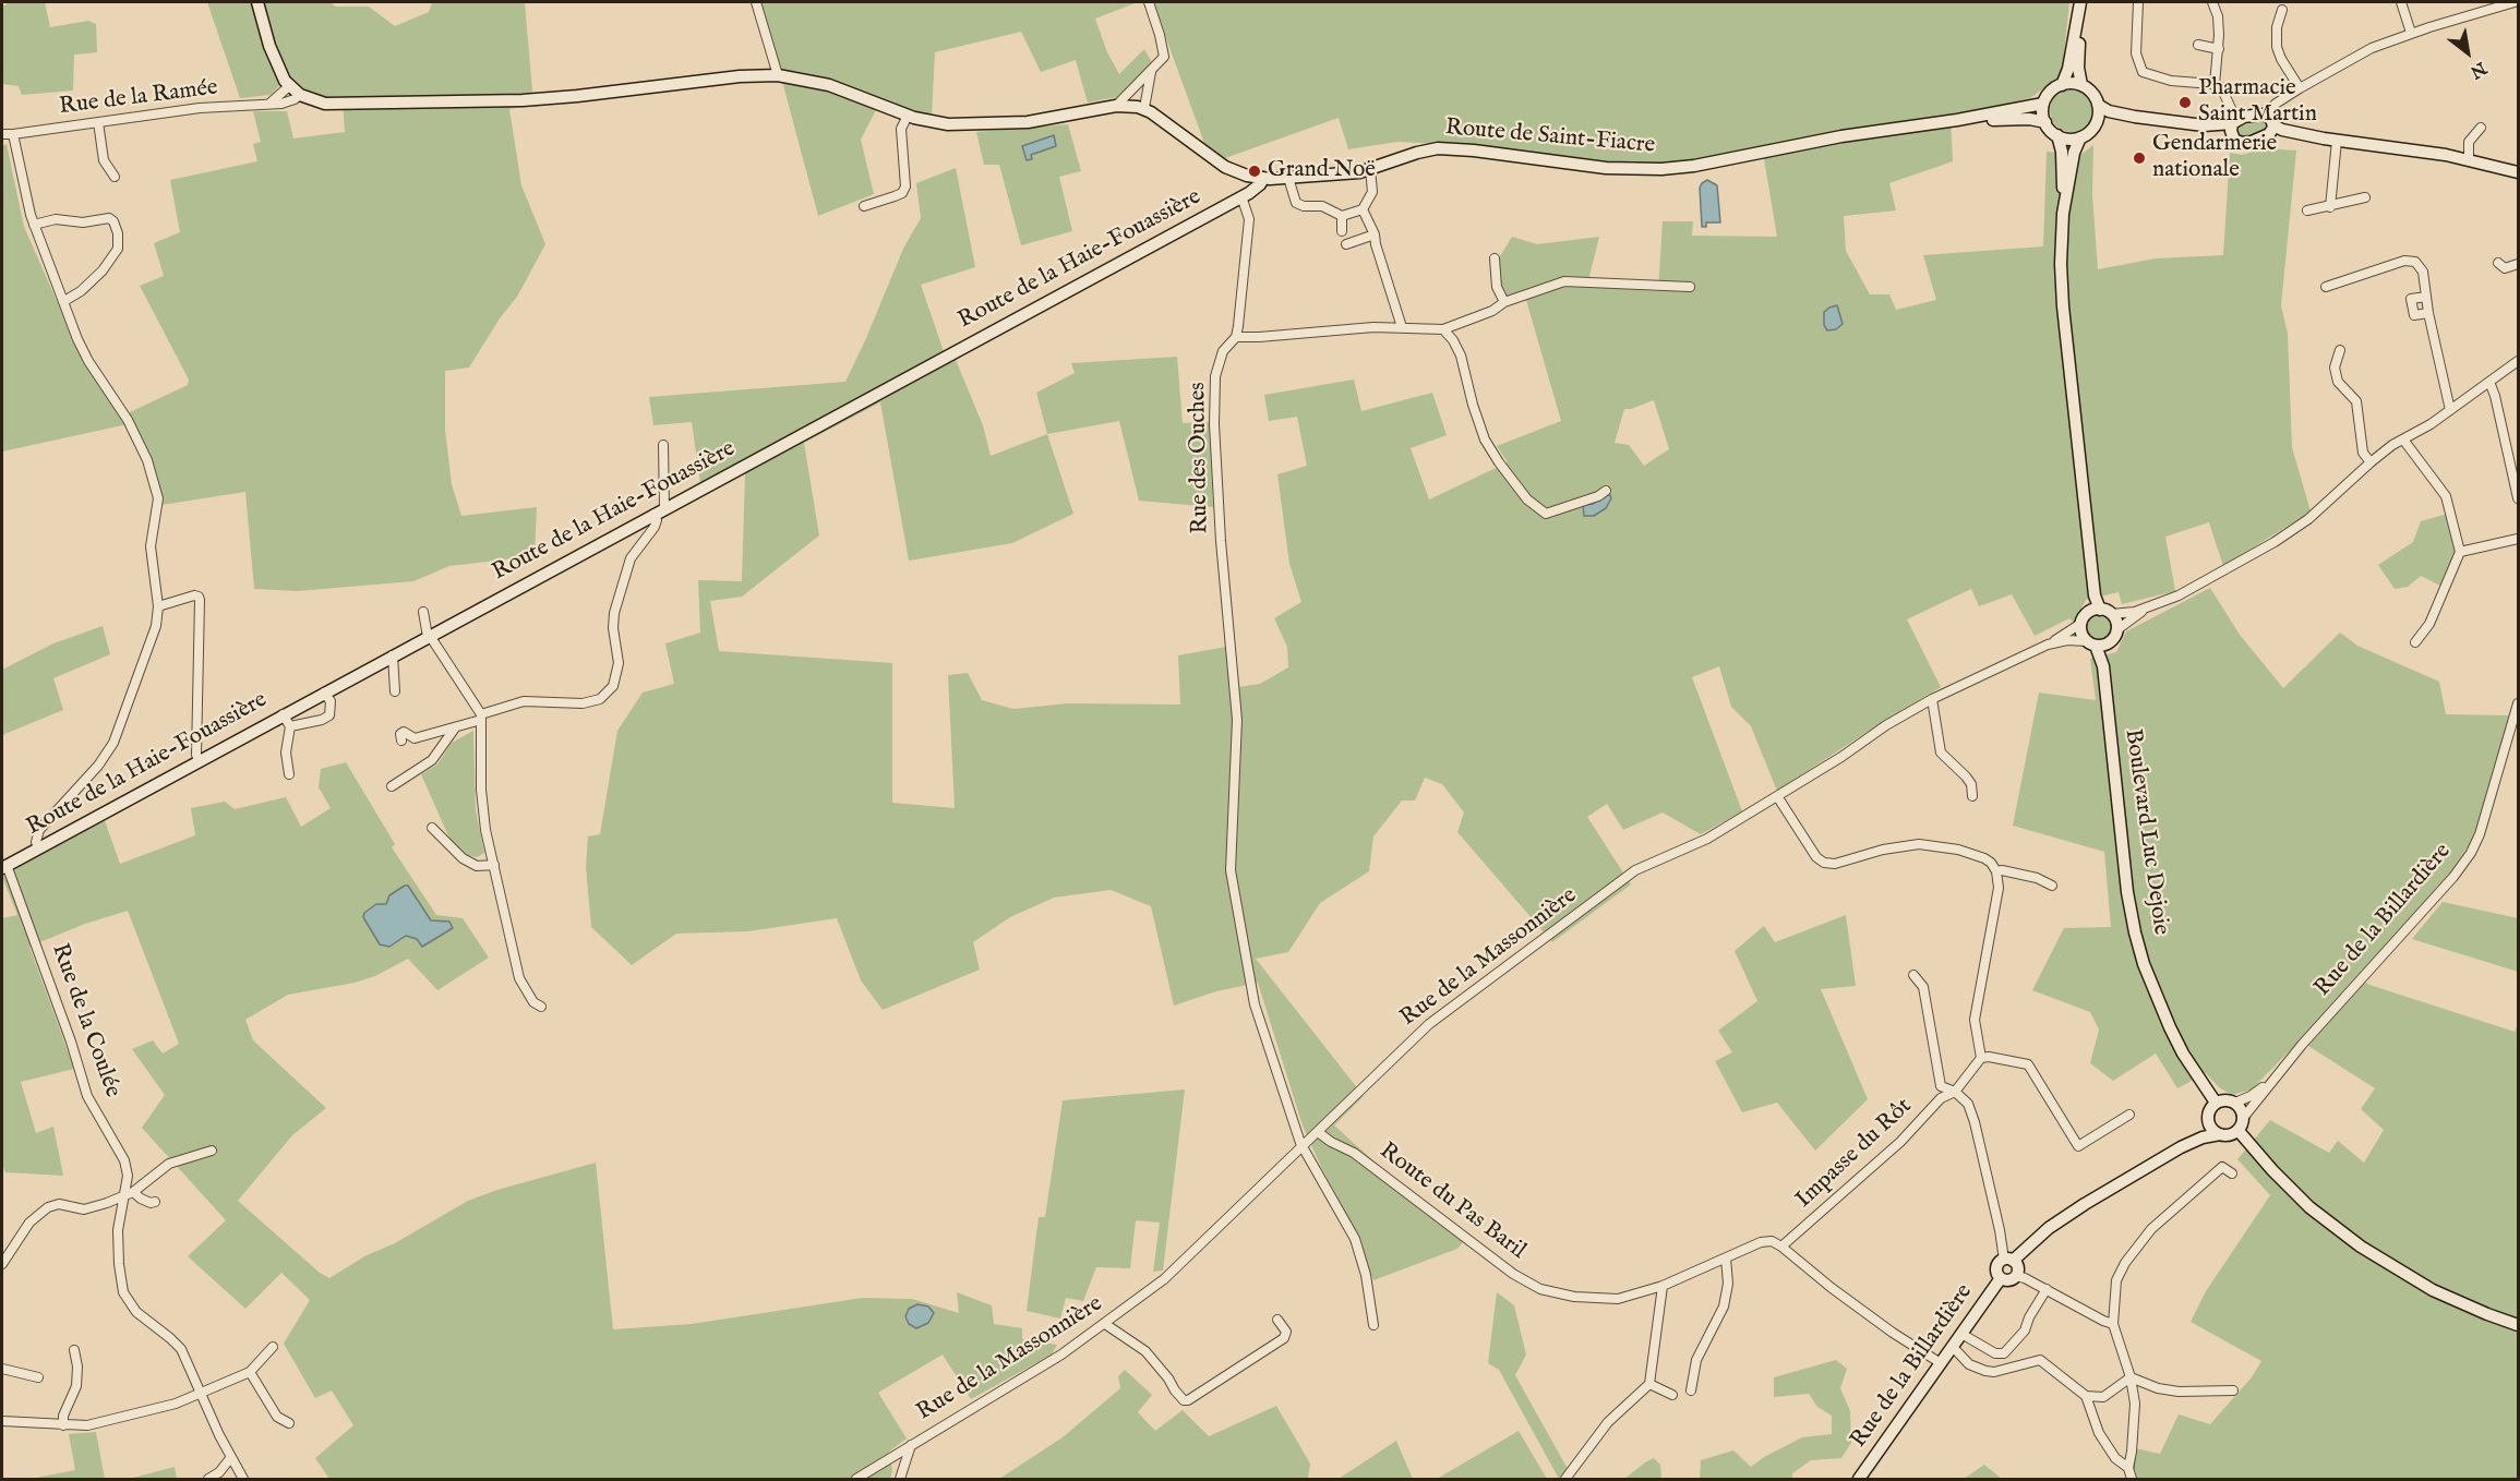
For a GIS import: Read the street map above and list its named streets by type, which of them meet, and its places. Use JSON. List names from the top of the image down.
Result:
{
  "streets": {
    "main road": [
      "Route de Saint-Fiacre",
      "Route de la Haie-Fouassière",
      "Boulevard Luc Dejoie",
      "Rue de la Billardière"
    ],
    "street": [
      "Rue de la Ramée",
      "Rue des Ouches",
      "Rue de la Massonnière",
      "Rue de la Coulée",
      "Impasse du Rôt",
      "Route du Pas Baril"
    ]
  },
  "crossings": [
    ["Route de Saint-Fiacre", "Route de la Haie-Fouassière"],
    ["Route de la Haie-Fouassière", "Rue des Ouches"],
    ["Route de la Haie-Fouassière", "Rue de la Coulée"],
    ["Rue des Ouches", "Rue de la Massonnière"],
    ["Boulevard Luc Dejoie", "Rue de la Billardière"],
    ["Boulevard Luc Dejoie", "Rue de la Massonnière"],
    ["Rue de la Massonnière", "Route du Pas Baril"],
    ["Impasse du Rôt", "Route du Pas Baril"]
  ],
  "places": ["Pharmacie Saint Martin", "Gendarmerie nationale", "Grand Noë"],
  "north": "bottom right"
}
